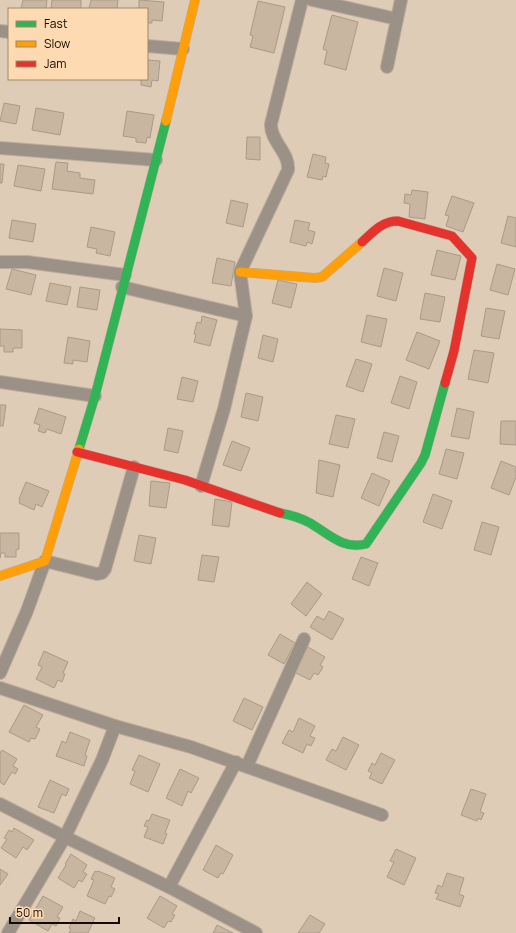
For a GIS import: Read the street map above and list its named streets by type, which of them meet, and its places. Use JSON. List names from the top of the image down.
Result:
{
  "legend": ["Fast", "Slow", "Jam"],
  "scale_bar": "50 m"
}
